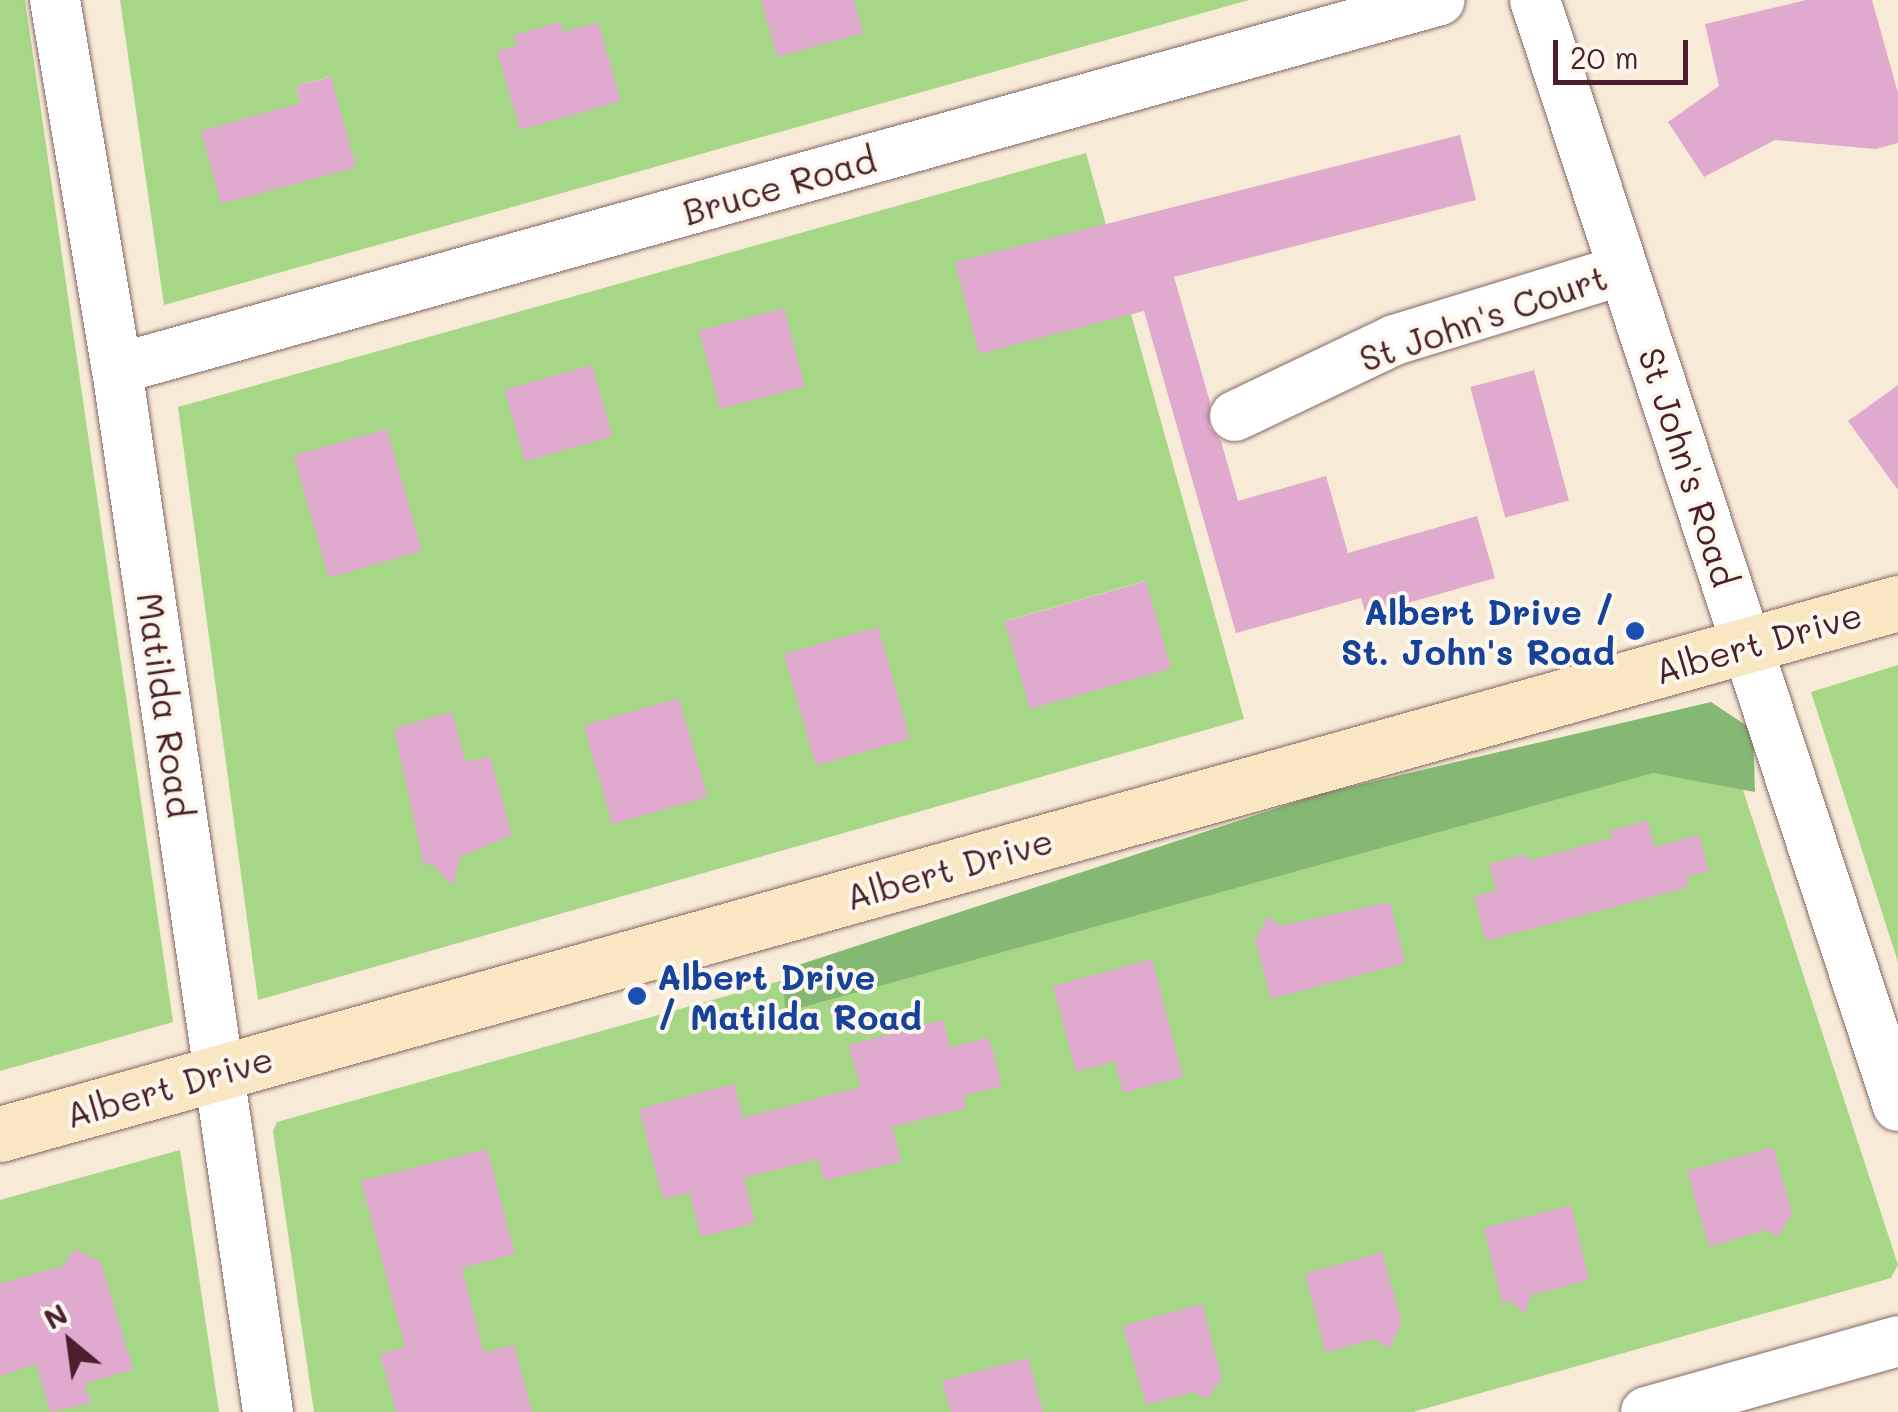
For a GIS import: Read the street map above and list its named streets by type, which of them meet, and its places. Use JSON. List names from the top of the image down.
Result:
{
  "streets": {
    "street": [
      "Bruce Road",
      "St John's Court",
      "St John's Road",
      "Albert Drive",
      "Matilda Road"
    ]
  },
  "crossings": [
    ["Bruce Road", "Matilda Road"],
    ["St John's Court", "St John's Road"],
    ["St John's Road", "Albert Drive"],
    ["Albert Drive", "Matilda Road"]
  ],
  "places": ["Albert Drive / St. John's Road", "Albert Drive / Matilda Road"],
  "scale_bar": "20 m",
  "north": "top left"
}
